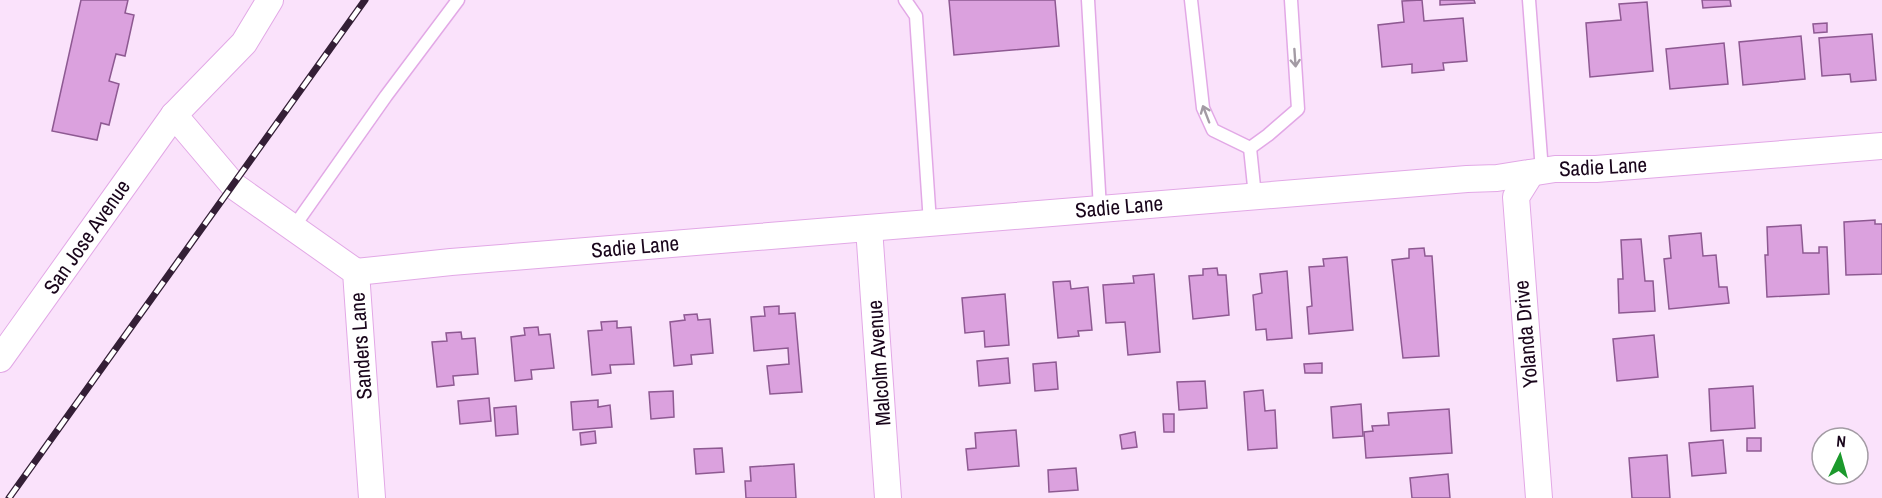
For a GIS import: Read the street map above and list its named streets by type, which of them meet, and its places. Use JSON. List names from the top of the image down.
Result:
{
  "streets": {
    "street": [
      "Sadie Lane",
      "San Jose Avenue",
      "Yolanda Drive",
      "Sanders Lane",
      "Malcolm Avenue"
    ]
  },
  "crossings": [
    ["Sadie Lane", "Yolanda Drive"],
    ["Sadie Lane", "Sanders Lane"],
    ["Sadie Lane", "Malcolm Avenue"],
    ["San Jose Avenue", "Sanders Lane"]
  ],
  "north": "top"
}
